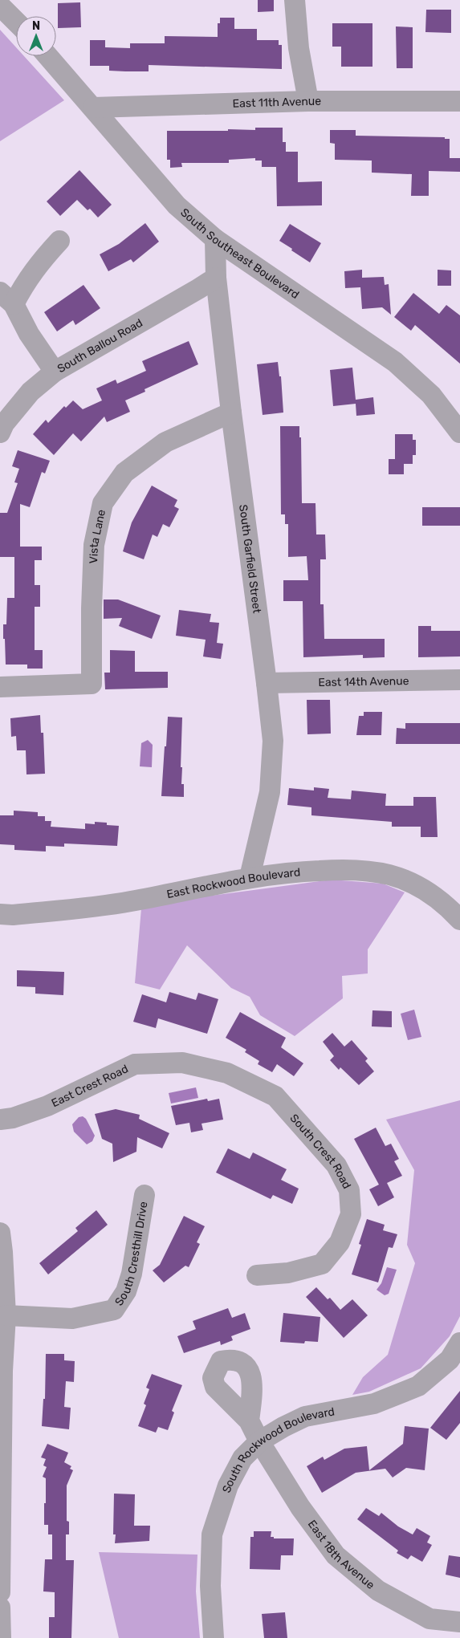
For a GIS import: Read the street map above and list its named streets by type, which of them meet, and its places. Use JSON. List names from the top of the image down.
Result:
{
  "streets": {
    "street": [
      "East 11th Avenue",
      "South Southeast Boulevard",
      "South Ballou Road",
      "Vista Lane",
      "South Garfield Street",
      "East 14th Avenue",
      "East Rockwood Boulevard",
      "East Crest Road",
      "South Crest Road",
      "South Cresthill Drive",
      "South Rockwood Boulevard",
      "East 18th Avenue"
    ]
  },
  "crossings": [
    ["East 11th Avenue", "South Southeast Boulevard"],
    ["South Southeast Boulevard", "South Garfield Street"],
    ["South Ballou Road", "South Garfield Street"],
    ["Vista Lane", "South Garfield Street"],
    ["South Garfield Street", "East 14th Avenue"],
    ["South Garfield Street", "East Rockwood Boulevard"],
    ["East Crest Road", "South Crest Road"],
    ["South Rockwood Boulevard", "East 18th Avenue"]
  ],
  "north": "top"
}
